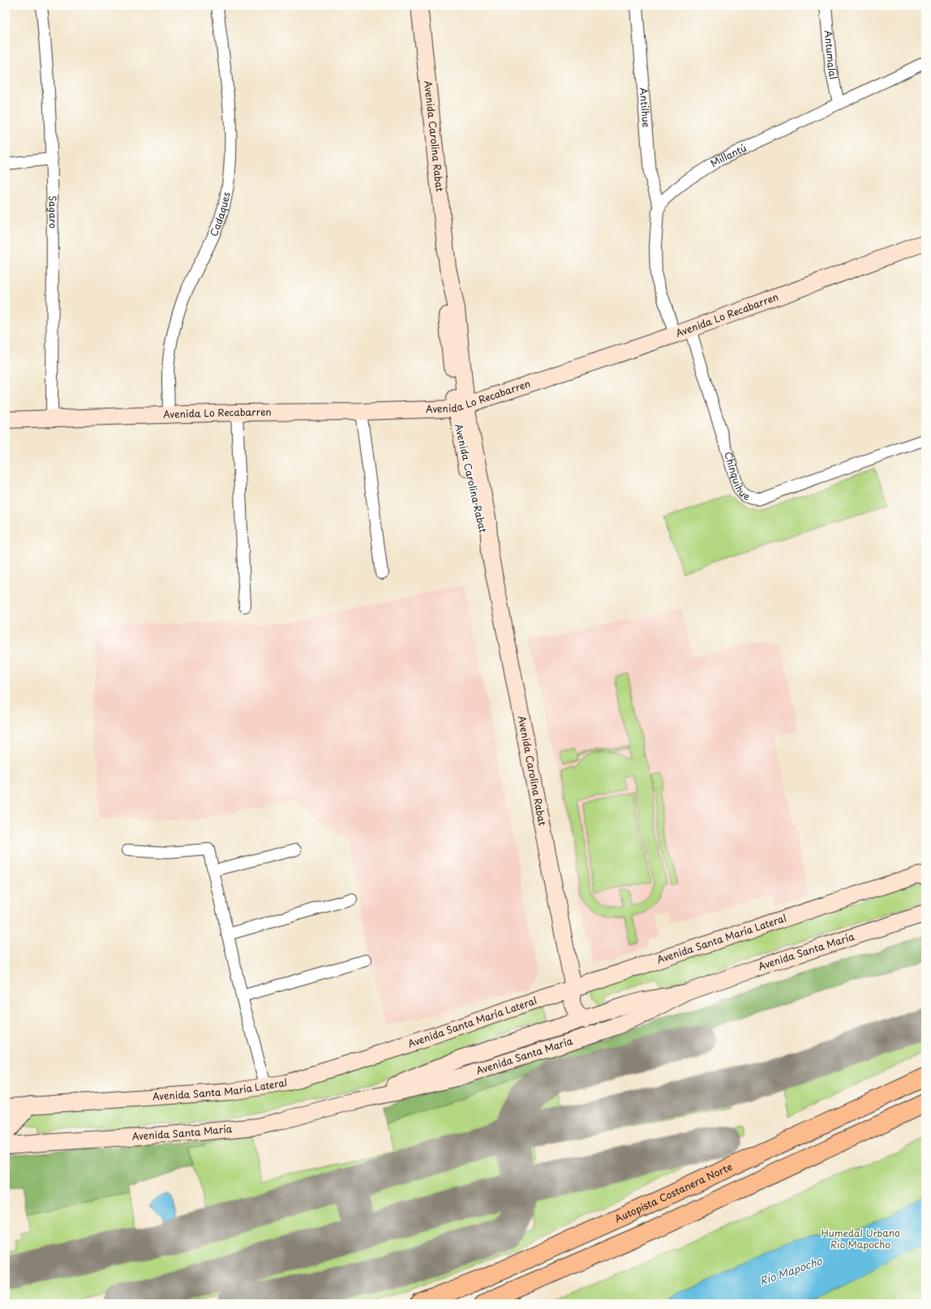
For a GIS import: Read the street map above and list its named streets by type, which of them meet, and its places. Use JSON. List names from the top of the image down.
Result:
{
  "streets": {
    "highway": ["Autopista Costanera Norte"],
    "street": [
      "Antumalal",
      "Antilhue",
      "Avenida Carolina Rabat",
      "Millantú",
      "Sagaro",
      "Cadaques",
      "Avenida Lo Recabarren",
      "Chinquihue",
      "Avenida Santa María Lateral",
      "Avenida Santa María"
    ]
  },
  "crossings": [
    ["Antumalal", "Millantú"],
    ["Antilhue", "Millantú"],
    ["Avenida Carolina Rabat", "Avenida Lo Recabarren"],
    ["Avenida Carolina Rabat", "Avenida Santa María Lateral"],
    ["Avenida Carolina Rabat", "Avenida Santa María"],
    ["Millantú", "Avenida Lo Recabarren"],
    ["Sagaro", "Avenida Lo Recabarren"],
    ["Cadaques", "Avenida Lo Recabarren"],
    ["Avenida Lo Recabarren", "Chinquihue"]
  ],
  "water": ["Río Mapocho"],
  "parks": ["Humedal Urbano Río Mapocho"]
}
